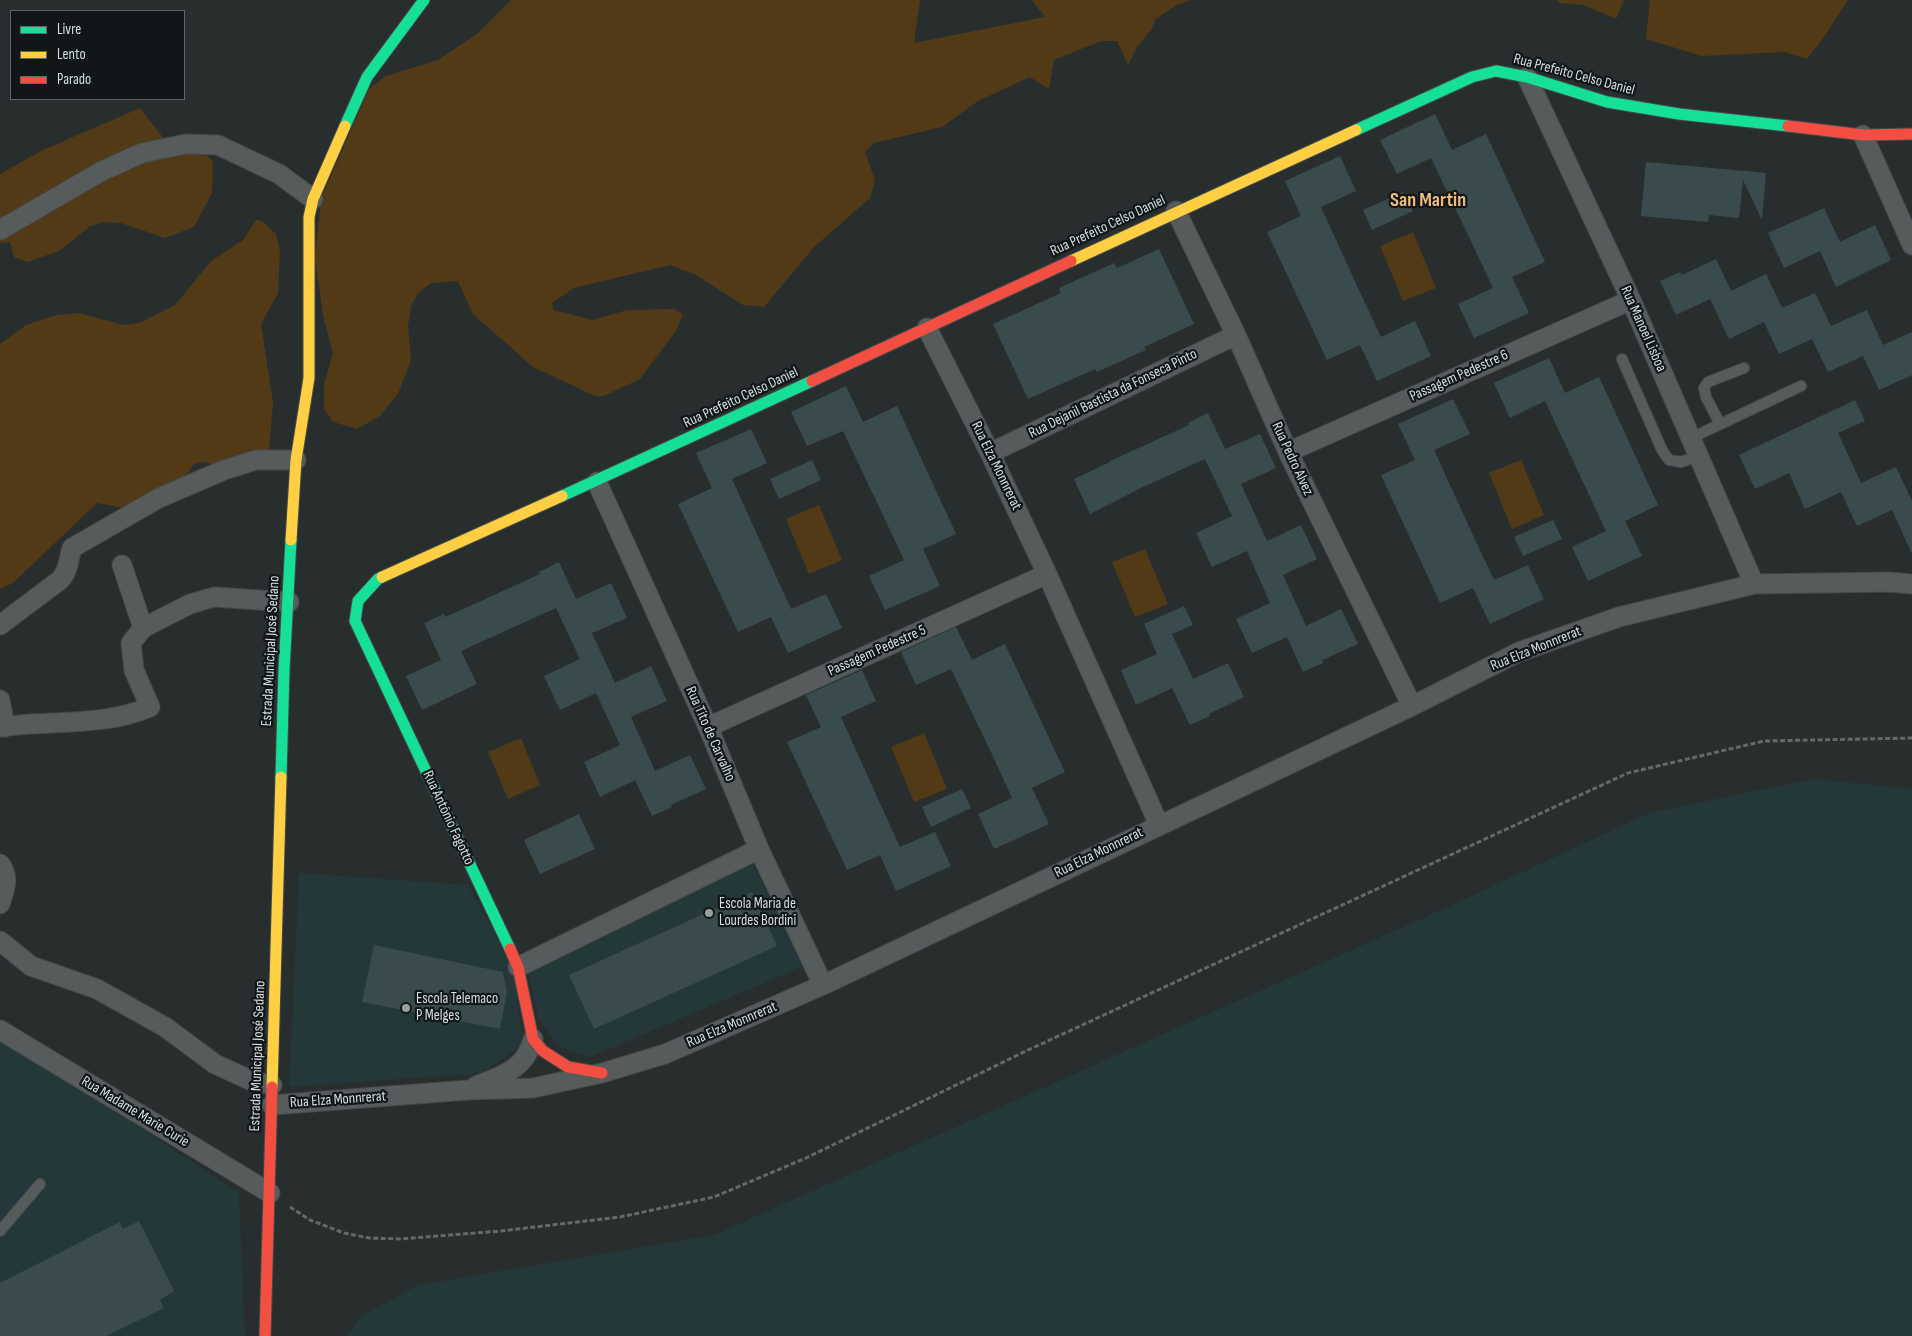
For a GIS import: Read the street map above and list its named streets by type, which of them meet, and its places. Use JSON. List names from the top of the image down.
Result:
{
  "streets": {
    "street": [
      "Rua Prefeito Celso Daniel",
      "Rua Manoel Lisboa",
      "Passagem Pedestre 6",
      "Rua Dejanil Bastista da Fonseca Pinto",
      "Rua Pedro Alvez",
      "Rua Elza Monnrerat",
      "Estrada Municipal José Sedano",
      "Passagem Pedestre 5",
      "Rua Tito de Carvalho",
      "Rua Antônio Fagotto",
      "Rua Madame Marie Curie"
    ]
  },
  "crossings": [
    ["Rua Prefeito Celso Daniel", "Rua Manoel Lisboa"],
    ["Rua Prefeito Celso Daniel", "Rua Pedro Alvez"],
    ["Rua Prefeito Celso Daniel", "Rua Elza Monnrerat"],
    ["Rua Prefeito Celso Daniel", "Rua Tito de Carvalho"],
    ["Rua Prefeito Celso Daniel", "Rua Antônio Fagotto"],
    ["Rua Manoel Lisboa", "Passagem Pedestre 6"],
    ["Rua Manoel Lisboa", "Rua Elza Monnrerat"],
    ["Passagem Pedestre 6", "Rua Pedro Alvez"],
    ["Rua Dejanil Bastista da Fonseca Pinto", "Rua Pedro Alvez"],
    ["Rua Dejanil Bastista da Fonseca Pinto", "Rua Elza Monnrerat"],
    ["Rua Pedro Alvez", "Rua Elza Monnrerat"],
    ["Rua Elza Monnrerat", "Estrada Municipal José Sedano"],
    ["Rua Elza Monnrerat", "Passagem Pedestre 5"],
    ["Rua Elza Monnrerat", "Rua Tito de Carvalho"],
    ["Estrada Municipal José Sedano", "Rua Madame Marie Curie"],
    ["Passagem Pedestre 5", "Rua Tito de Carvalho"]
  ],
  "districts": ["San Martin"],
  "places": ["Escola Maria de Lourdes Bordini", "Escola Telemaco P Melges"],
  "legend": ["Livre", "Lento", "Parado"]
}
